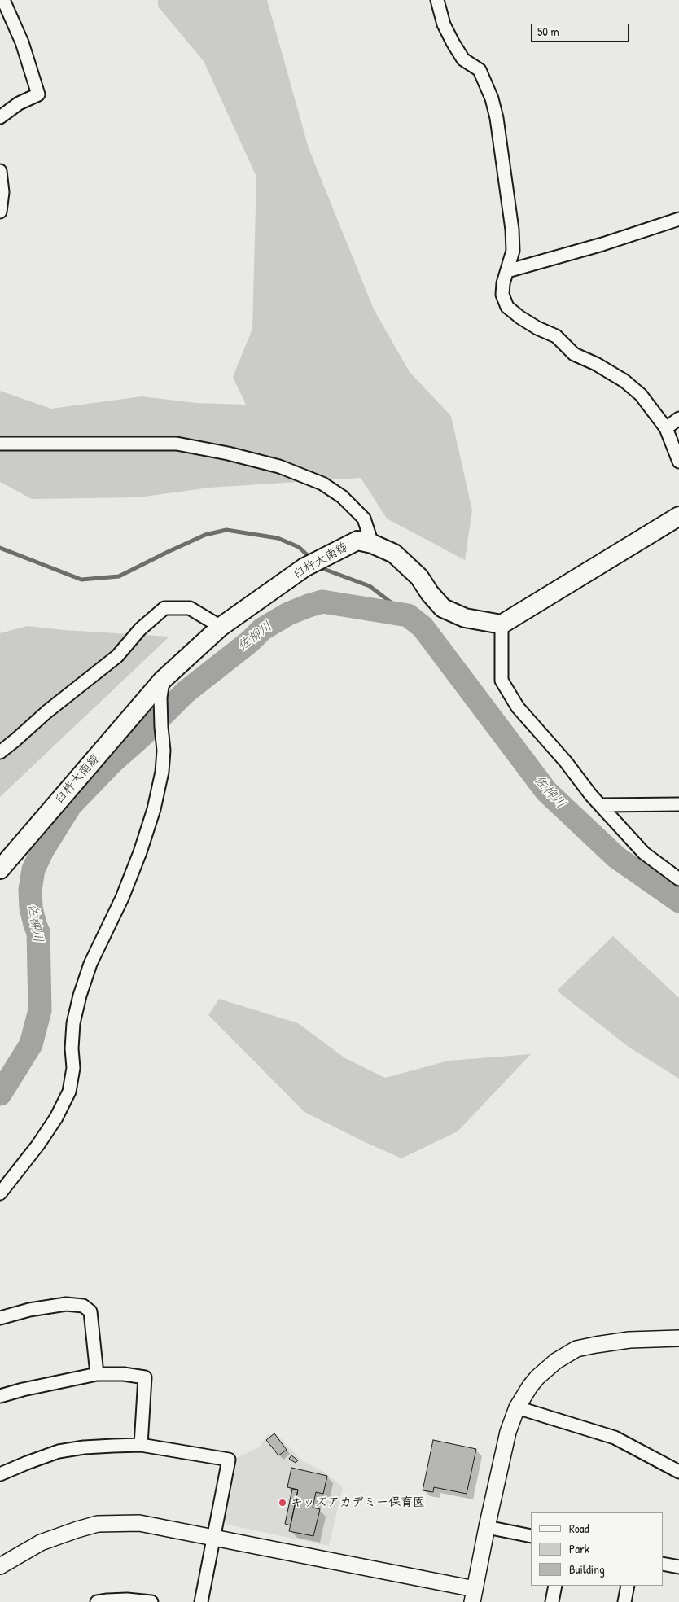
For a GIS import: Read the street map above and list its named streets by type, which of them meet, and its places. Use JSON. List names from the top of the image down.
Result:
{
  "streets": {
    "main road": ["臼杵大南線"]
  },
  "water": ["佐柳川"],
  "places": ["キッズアカデミー保育園"],
  "legend": ["Road", "Park", "Building"],
  "scale_bar": "50 m"
}
